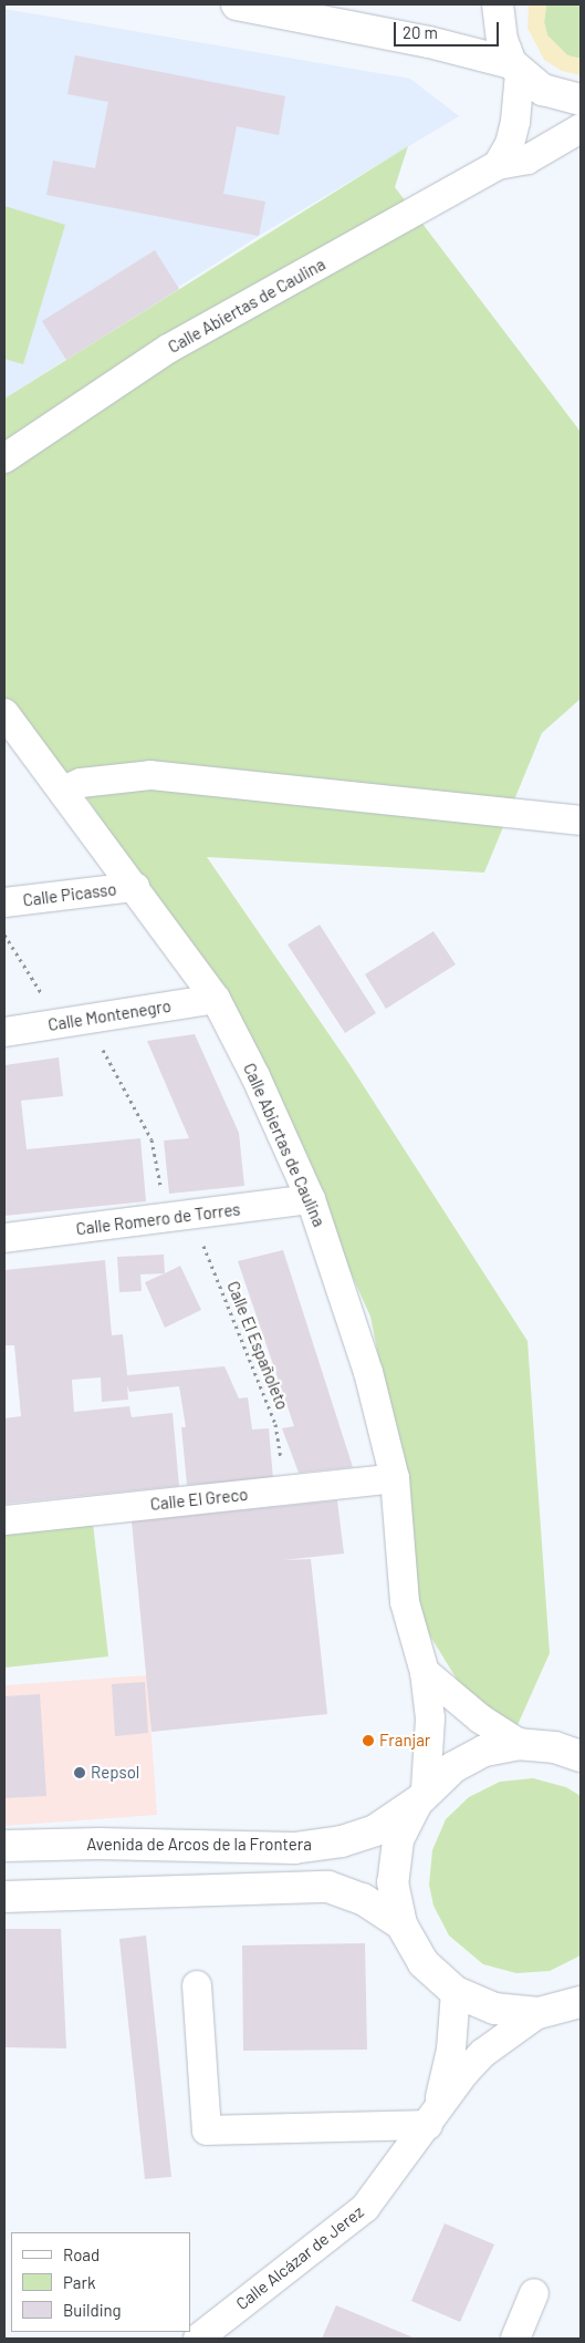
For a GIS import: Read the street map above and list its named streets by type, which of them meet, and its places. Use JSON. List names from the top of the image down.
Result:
{
  "streets": {
    "main road": ["Avenida de Arcos de la Frontera"],
    "street": [
      "Calle Abiertas de Caulina",
      "Calle Picasso",
      "Calle Montenegro",
      "Calle Romero de Torres",
      "Calle El Greco",
      "Calle Alcázar de Jerez"
    ],
    "path": ["Calle El Españoleto"]
  },
  "crossings": [
    ["Calle Abiertas de Caulina", "Calle Picasso"],
    ["Calle Abiertas de Caulina", "Calle Montenegro"],
    ["Calle Abiertas de Caulina", "Calle Romero de Torres"],
    ["Calle Abiertas de Caulina", "Calle El Greco"],
    ["Calle Abiertas de Caulina", "Avenida de Arcos de la Frontera"],
    ["Calle Montenegro", "Calle El Españoleto"],
    ["Calle Romero de Torres", "Calle El Españoleto"],
    ["Calle El Españoleto", "Calle El Greco"]
  ],
  "places": ["Franjar", "Repsol"],
  "legend": ["Road", "Park", "Building"],
  "scale_bar": "20 m"
}
